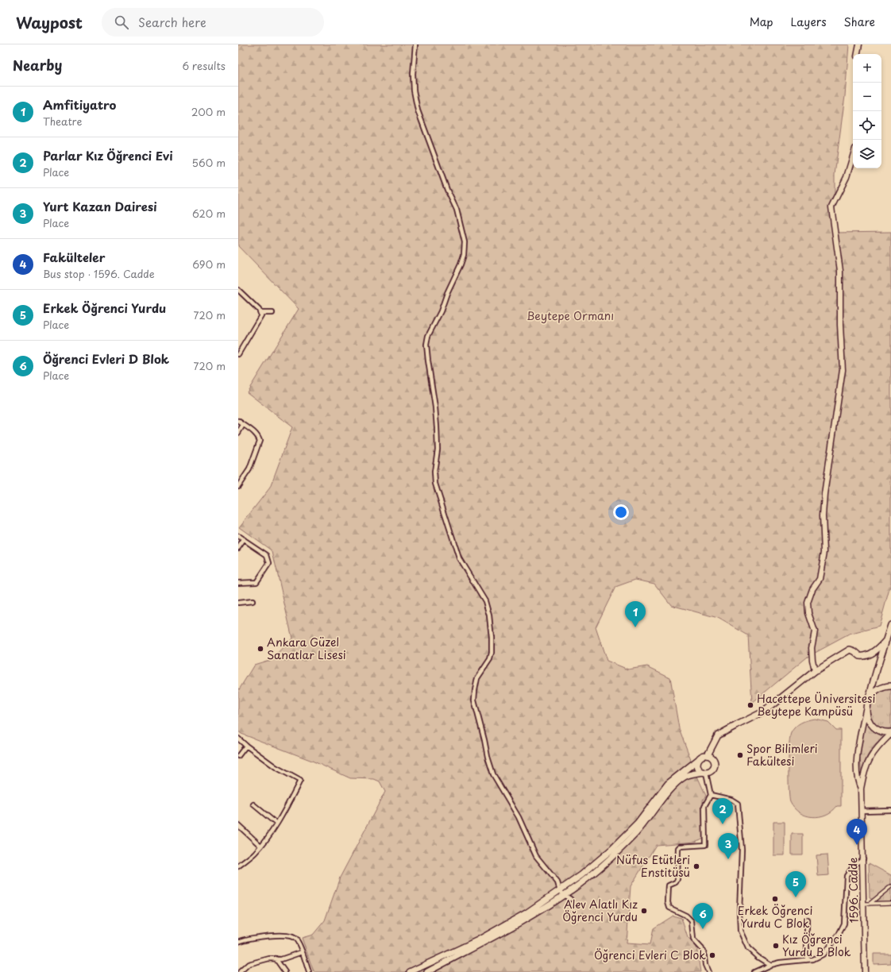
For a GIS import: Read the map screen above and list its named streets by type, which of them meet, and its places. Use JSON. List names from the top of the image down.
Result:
{
  "streets": {
    "main road": ["1596. Cadde"]
  },
  "parks": ["Beytepe Ormanı"],
  "places": [
    "Ankara Güzel Sanatlar Lisesi",
    "Hacettepe Üniversitesi Beytepe Kampüsü",
    "Spor Bilimleri Fakültesi",
    "Nüfus Etütleri Enstitüsü",
    "Erkek Öğrenci Yurdu C Blok",
    "Alev Alatlı Kız Öğrenci Yurdu",
    "Kız Öğrenci Yurdu B Blok",
    "Öğrenci Evleri C Blok"
  ],
  "page": {
    "header": "Waypost",
    "search": "Search here",
    "nav": ["Map", "Layers", "Share"],
    "heading": ["Nearby", "6 results"],
    "map_buttons": ["+", "−"],
    "list": [
      {
        "mark": "1",
        "name": "Amfitiyatro",
        "note": "Theatre",
        "value": "200 m"
      },
      {
        "mark": "2",
        "name": "Parlar Kız Öğrenci Evi",
        "note": "Place",
        "value": "560 m"
      },
      {
        "mark": "3",
        "name": "Yurt Kazan Dairesi",
        "note": "Place",
        "value": "620 m"
      },
      {
        "mark": "4",
        "name": "Fakülteler",
        "note": "Bus stop · 1596. Cadde",
        "value": "690 m"
      },
      {
        "mark": "5",
        "name": "Erkek Öğrenci Yurdu",
        "note": "Place",
        "value": "720 m"
      },
      {
        "mark": "6",
        "name": "Öğrenci Evleri D Blok",
        "note": "Place",
        "value": "720 m"
      }
    ],
    "pins": [
      "1",
      "2",
      "4",
      "3",
      "5",
      "6"
    ]
  }
}
